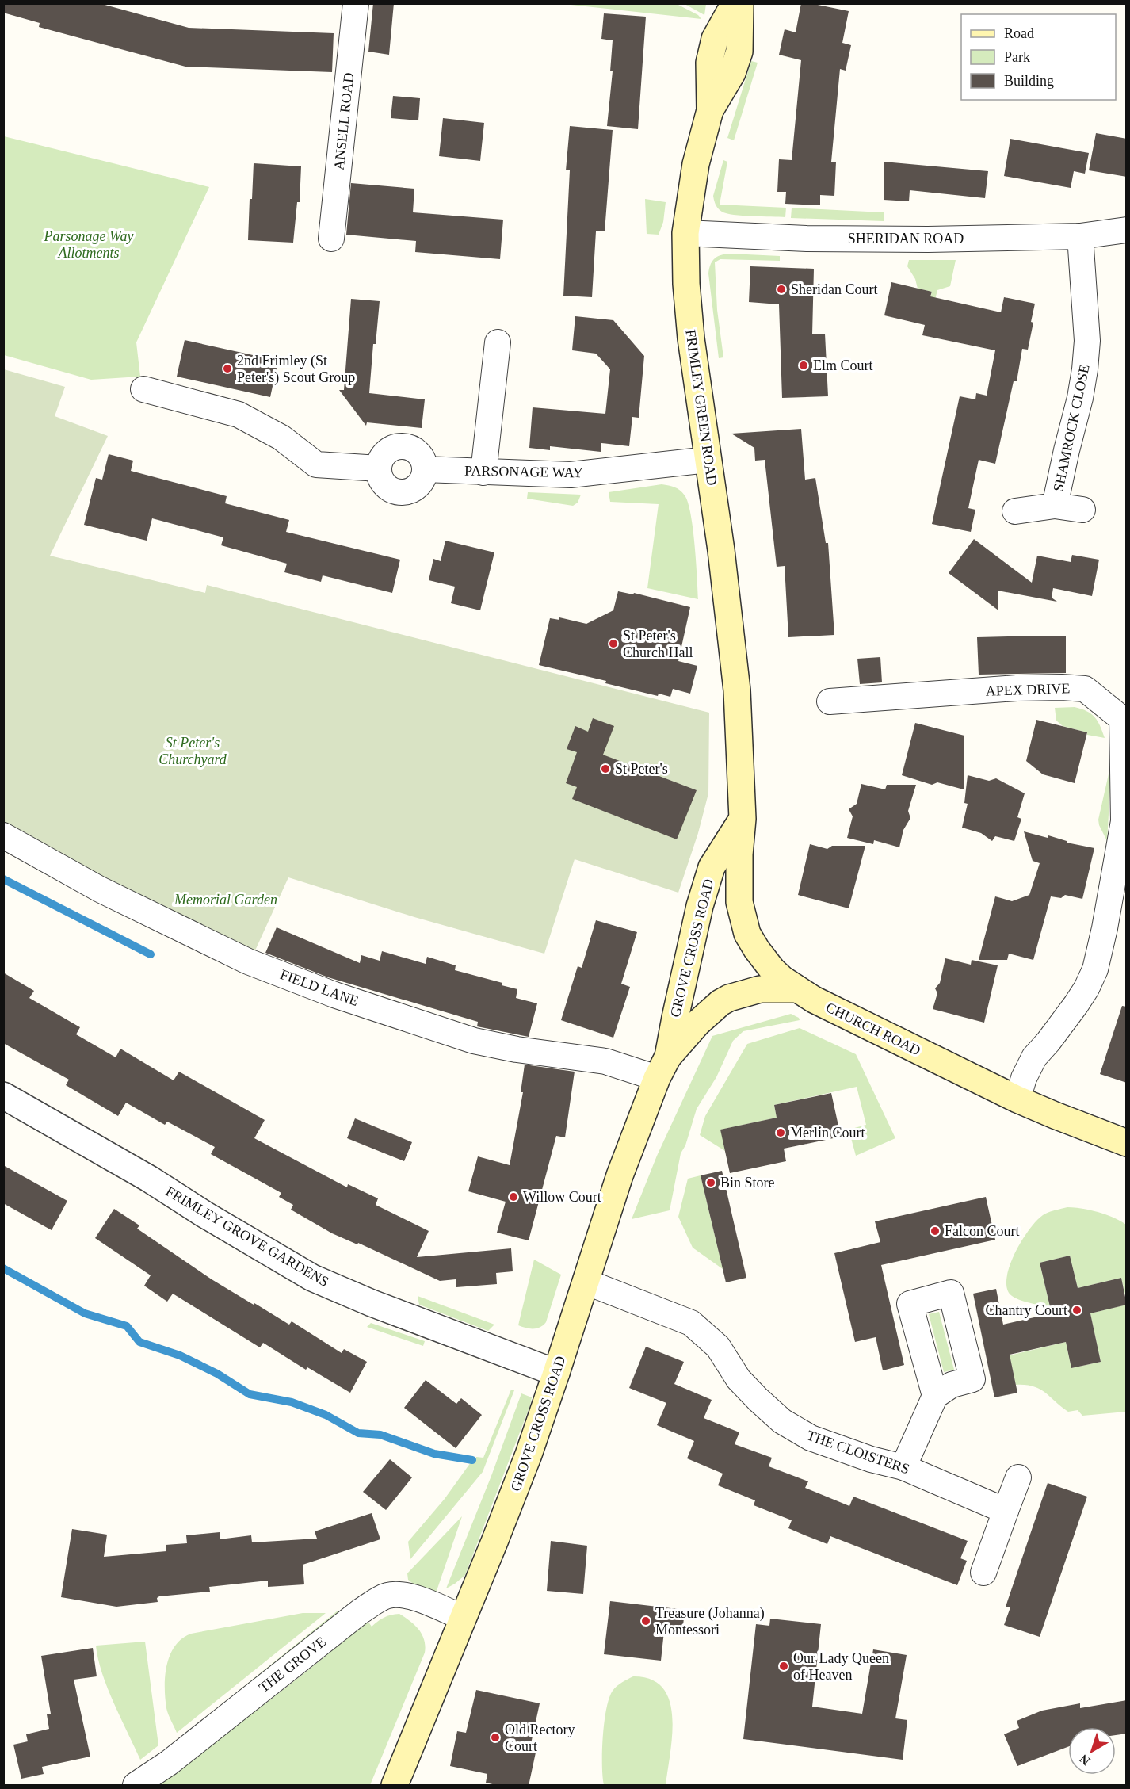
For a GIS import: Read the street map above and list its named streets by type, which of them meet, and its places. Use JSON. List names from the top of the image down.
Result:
{
  "streets": {
    "main road": ["FRIMLEY GREEN ROAD", "GROVE CROSS ROAD", "CHURCH ROAD"],
    "street": [
      "ANSELL ROAD",
      "SHERIDAN ROAD",
      "SHAMROCK CLOSE",
      "PARSONAGE WAY",
      "APEX DRIVE",
      "FIELD LANE",
      "FRIMLEY GROVE GARDENS",
      "THE CLOISTERS",
      "THE GROVE"
    ]
  },
  "crossings": [
    ["SHERIDAN ROAD", "FRIMLEY GREEN ROAD"],
    ["SHERIDAN ROAD", "SHAMROCK CLOSE"],
    ["FRIMLEY GREEN ROAD", "PARSONAGE WAY"],
    ["FRIMLEY GREEN ROAD", "GROVE CROSS ROAD"],
    ["FRIMLEY GREEN ROAD", "CHURCH ROAD"],
    ["APEX DRIVE", "CHURCH ROAD"],
    ["GROVE CROSS ROAD", "FIELD LANE"],
    ["GROVE CROSS ROAD", "CHURCH ROAD"],
    ["GROVE CROSS ROAD", "FRIMLEY GROVE GARDENS"],
    ["GROVE CROSS ROAD", "THE CLOISTERS"],
    ["GROVE CROSS ROAD", "THE GROVE"]
  ],
  "parks": ["Parsonage Way Allotments", "St Peter's Churchyard", "Memorial Garden"],
  "places": [
    "Sheridan Court",
    "Elm Court",
    "2nd Frimley (St Peter's) Scout Group",
    "St Peter's Church Hall",
    "St Peter's",
    "Merlin Court",
    "Bin Store",
    "Willow Court",
    "Falcon Court",
    "Chantry Court",
    "Treasure (Johanna) Montessori",
    "Our Lady Queen of Heaven",
    "Old Rectory Court"
  ],
  "legend": ["Road", "Park", "Building"],
  "north": "bottom left"
}
